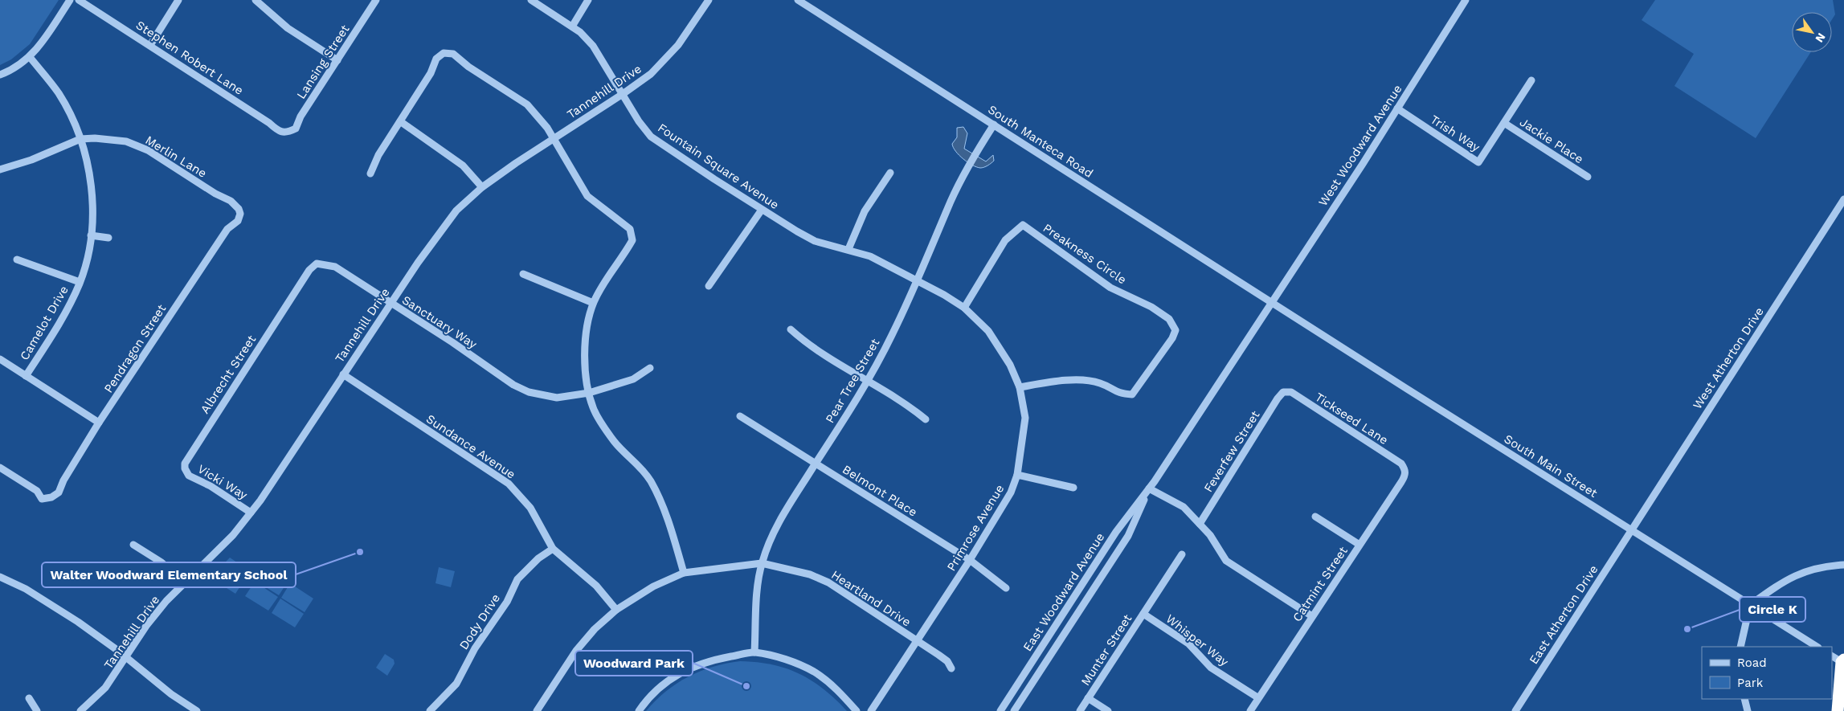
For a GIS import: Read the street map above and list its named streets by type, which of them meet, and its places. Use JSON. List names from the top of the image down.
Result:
{
  "streets": {
    "street": [
      "Stephen Robert Lane",
      "Lansing Street",
      "Tannehill Drive",
      "Trish Way",
      "Jackie Place",
      "South Manteca Road",
      "West Woodward Avenue",
      "Merlin Lane",
      "Fountain Square Avenue",
      "Preakness Circle",
      "Sanctuary Way",
      "Camelot Drive",
      "Pendragon Street",
      "West Atherton Drive",
      "Albrecht Street",
      "Pear Tree Street",
      "Tickseed Lane",
      "Sundance Avenue",
      "Feverfew Street",
      "South Main Street",
      "Vicki Way",
      "Belmont Place",
      "Primrose Avenue",
      "Catmint Street",
      "East Woodward Avenue",
      "Heartland Drive",
      "East Atherton Drive",
      "Dody Drive",
      "Whisper Way",
      "Munter Street"
    ]
  },
  "crossings": [
    ["Stephen Robert Lane", "Lansing Street"],
    ["Tannehill Drive", "Fountain Square Avenue"],
    ["Tannehill Drive", "Sanctuary Way"],
    ["Tannehill Drive", "Sundance Avenue"],
    ["Tannehill Drive", "Vicki Way"],
    ["Trish Way", "Jackie Place"],
    ["Trish Way", "West Woodward Avenue"],
    ["South Manteca Road", "West Woodward Avenue"],
    ["South Manteca Road", "Pear Tree Street"],
    ["South Manteca Road", "South Main Street"],
    ["South Manteca Road", "East Woodward Avenue"],
    ["West Woodward Avenue", "South Main Street"],
    ["West Woodward Avenue", "East Woodward Avenue"],
    ["Merlin Lane", "Camelot Drive"],
    ["Merlin Lane", "Pendragon Street"],
    ["Fountain Square Avenue", "Pear Tree Street"],
    ["Fountain Square Avenue", "Primrose Avenue"],
    ["Preakness Circle", "Primrose Avenue"],
    ["Sanctuary Way", "Albrecht Street"],
    ["West Atherton Drive", "South Main Street"],
    ["West Atherton Drive", "East Atherton Drive"],
    ["Albrecht Street", "Vicki Way"],
    ["Pear Tree Street", "Belmont Place"],
    ["Pear Tree Street", "Primrose Avenue"],
    ["Pear Tree Street", "Heartland Drive"],
    ["Tickseed Lane", "Feverfew Street"],
    ["Tickseed Lane", "Catmint Street"],
    ["Sundance Avenue", "Heartland Drive"],
    ["Sundance Avenue", "Dody Drive"],
    ["South Main Street", "East Woodward Avenue"],
    ["South Main Street", "East Atherton Drive"],
    ["Belmont Place", "Primrose Avenue"],
    ["Primrose Avenue", "Heartland Drive"],
    ["Catmint Street", "Whisper Way"],
    ["Whisper Way", "Munter Street"]
  ],
  "places": ["Walter Woodward Elementary School", "Circle K", "Woodward Park"],
  "legend": ["Road", "Park"],
  "north": "bottom right"
}
